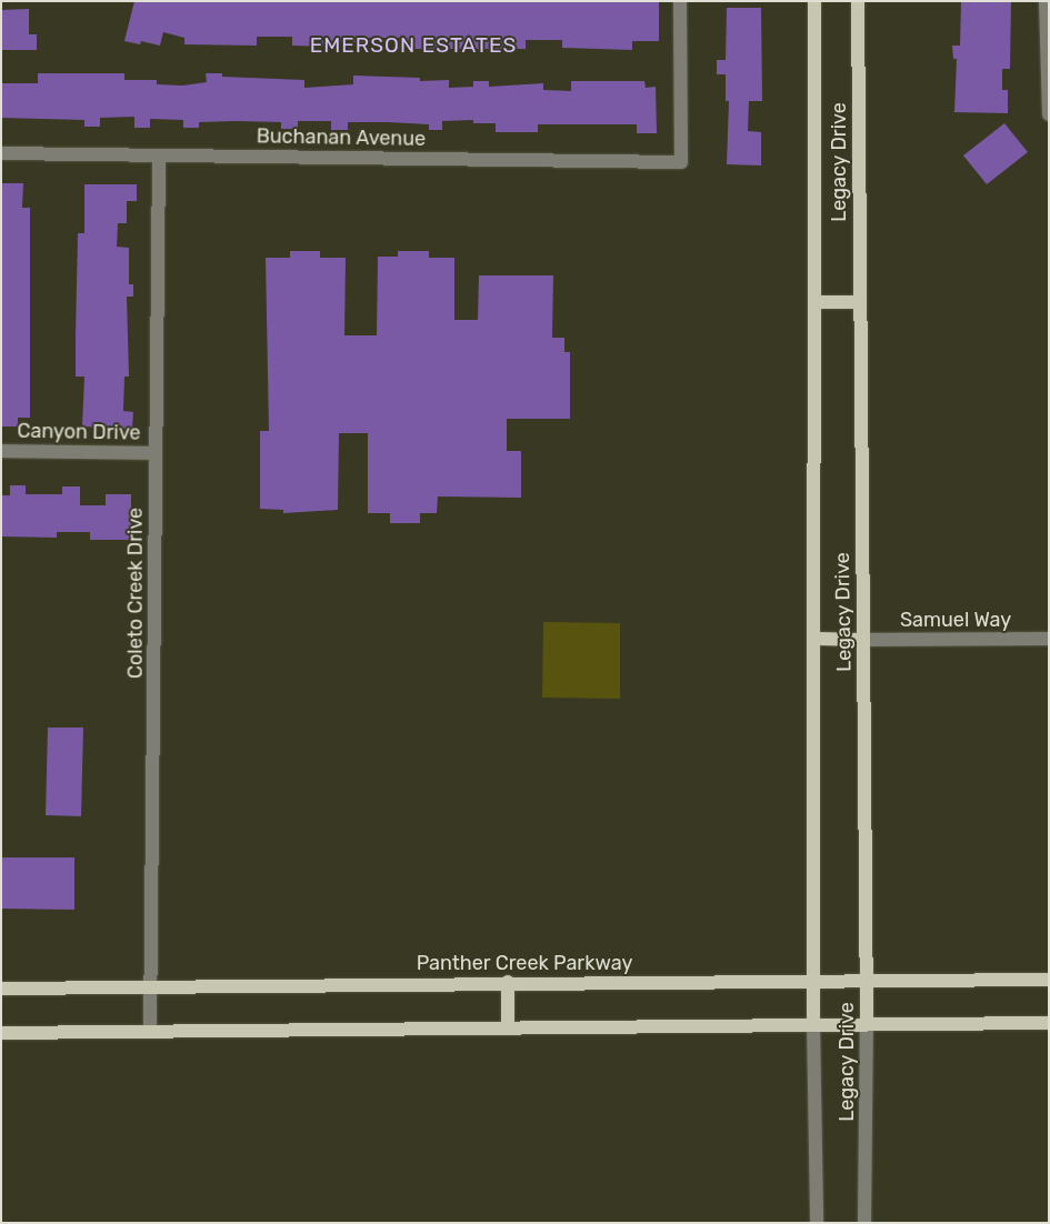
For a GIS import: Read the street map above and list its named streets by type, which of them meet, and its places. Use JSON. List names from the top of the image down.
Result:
{
  "streets": {
    "main road": ["Legacy Drive", "Panther Creek Parkway"],
    "street": [
      "Buchanan Avenue",
      "Canyon Drive",
      "Coleto Creek Drive",
      "Samuel Way"
    ]
  },
  "crossings": [
    ["Buchanan Avenue", "Coleto Creek Drive"],
    ["Legacy Drive", "Samuel Way"],
    ["Legacy Drive", "Panther Creek Parkway"],
    ["Canyon Drive", "Coleto Creek Drive"],
    ["Coleto Creek Drive", "Panther Creek Parkway"]
  ],
  "districts": ["EMERSON ESTATES"]
}
